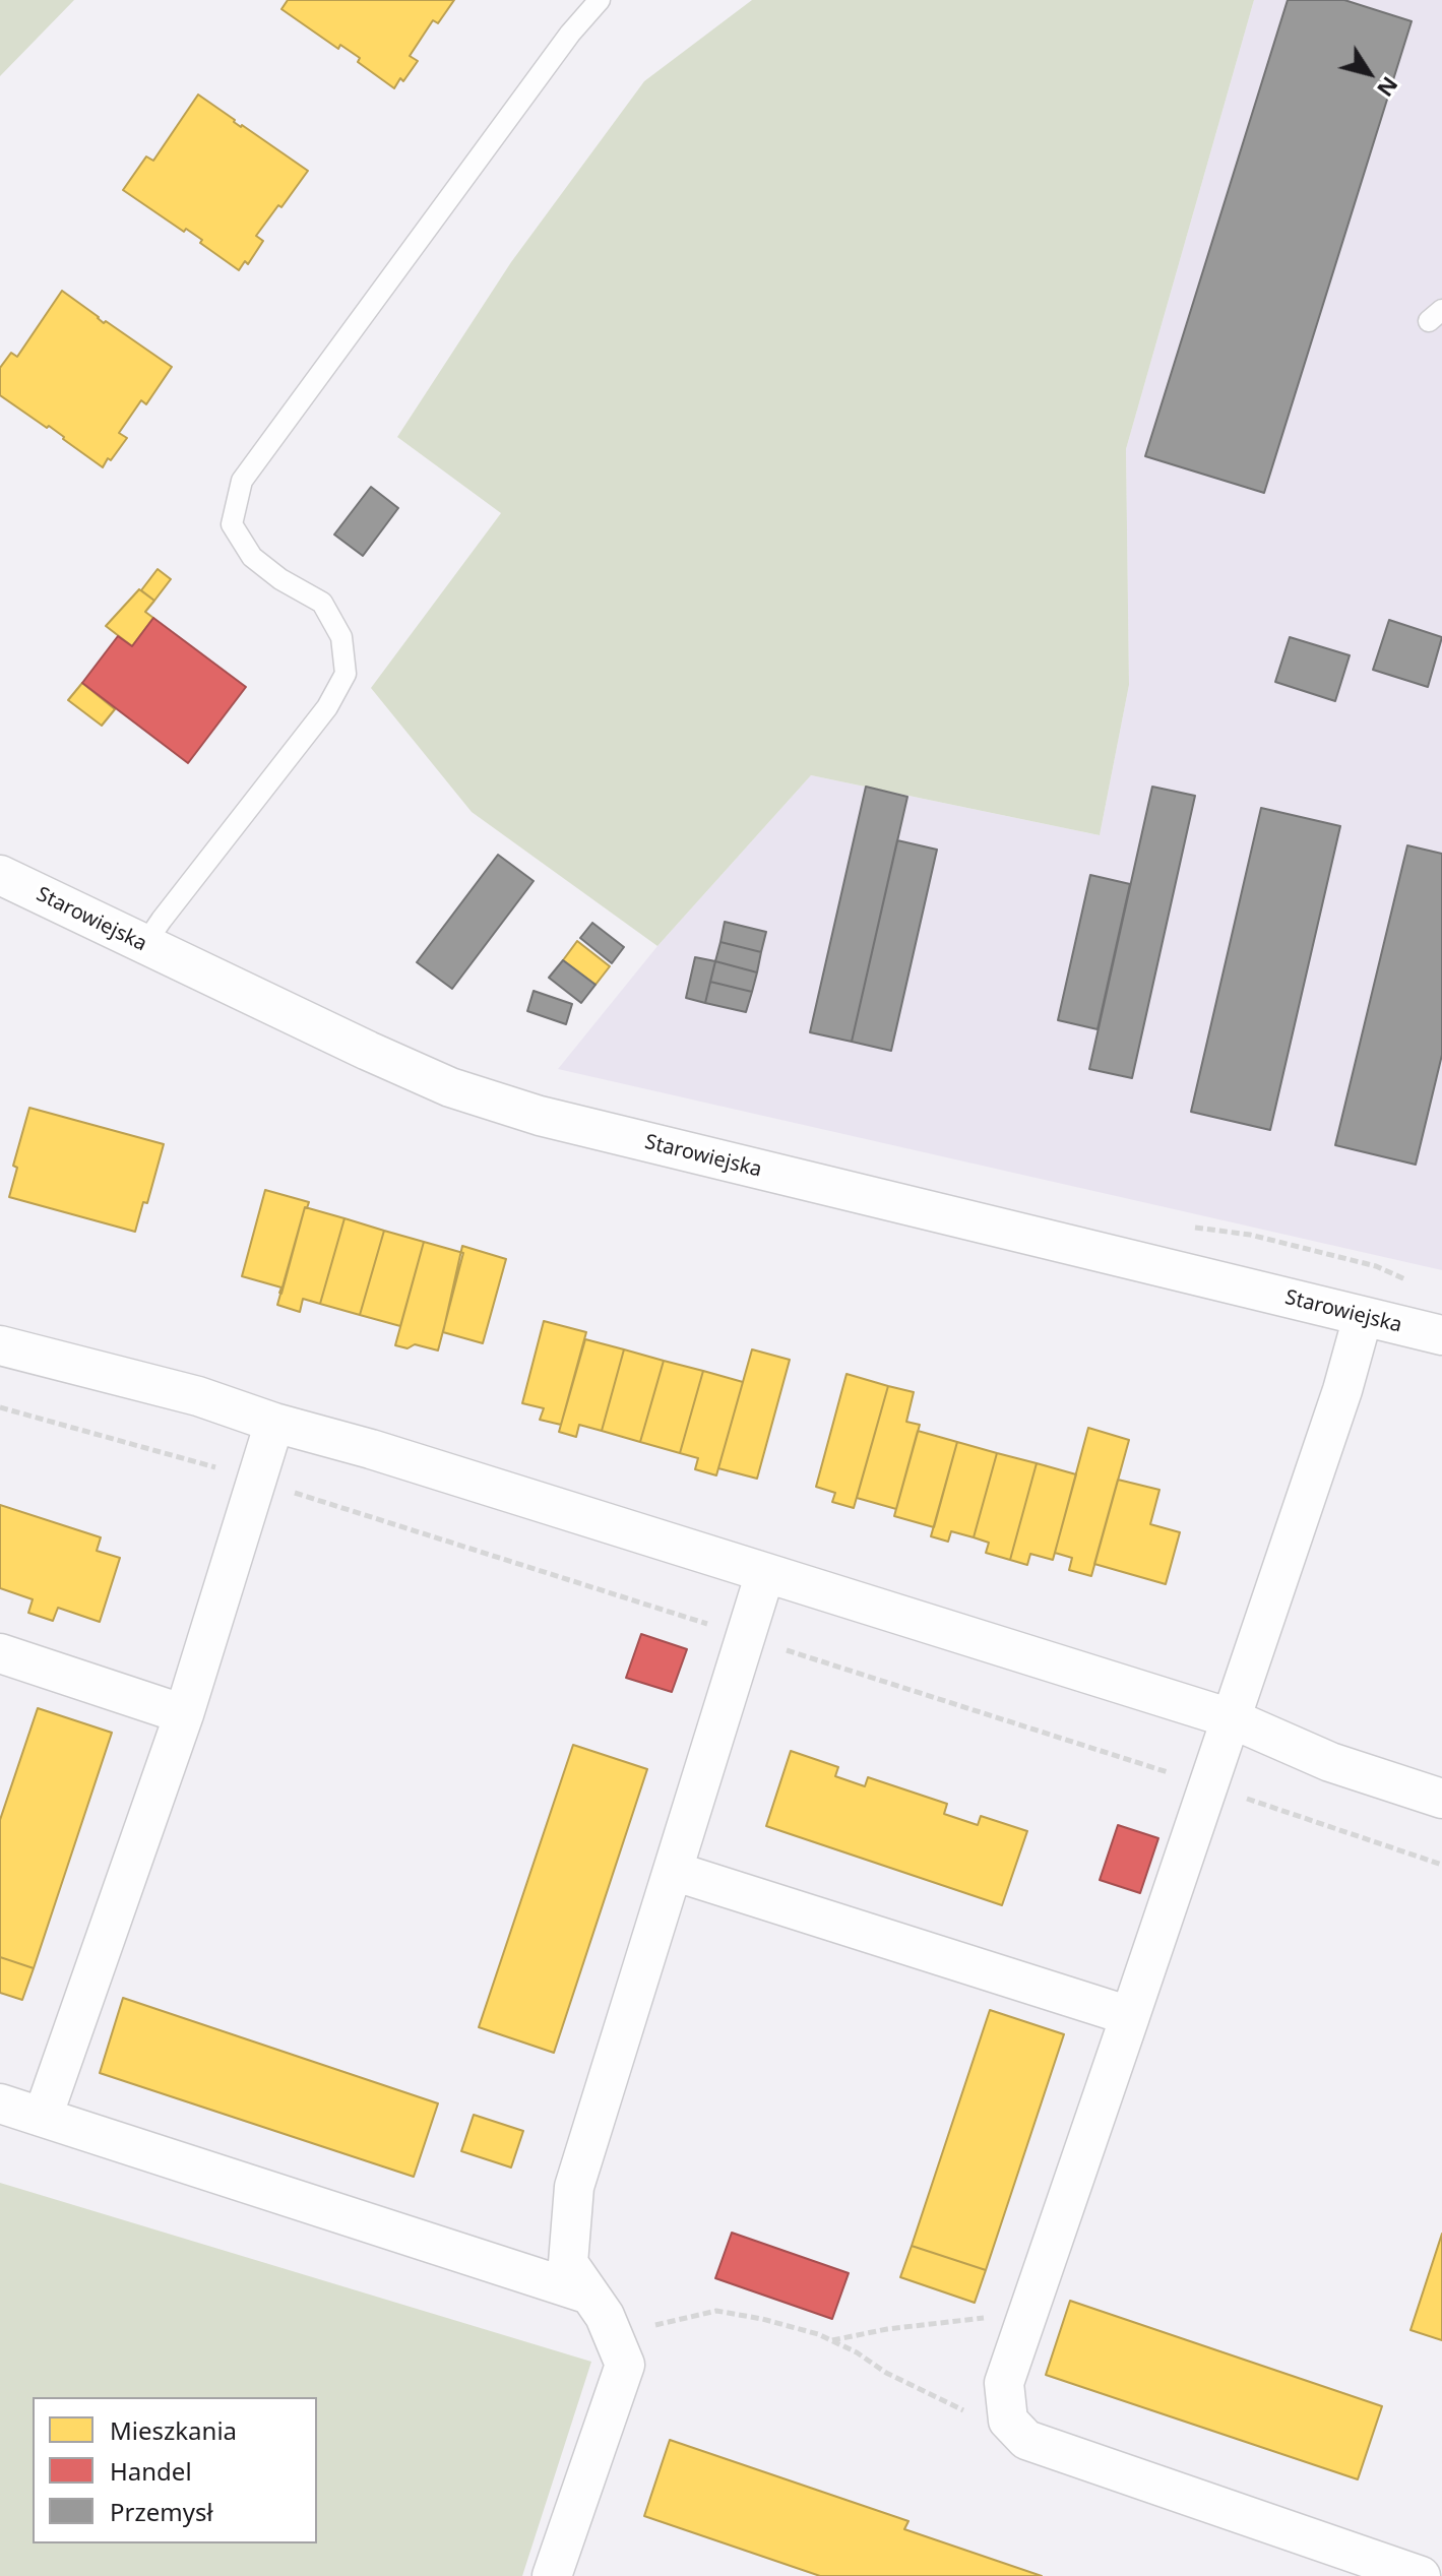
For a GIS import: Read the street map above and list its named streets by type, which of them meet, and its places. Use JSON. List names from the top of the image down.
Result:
{
  "streets": {
    "street": ["Starowiejska"]
  },
  "legend": ["Mieszkania", "Handel", "Przemysł"],
  "north": "bottom right"
}
